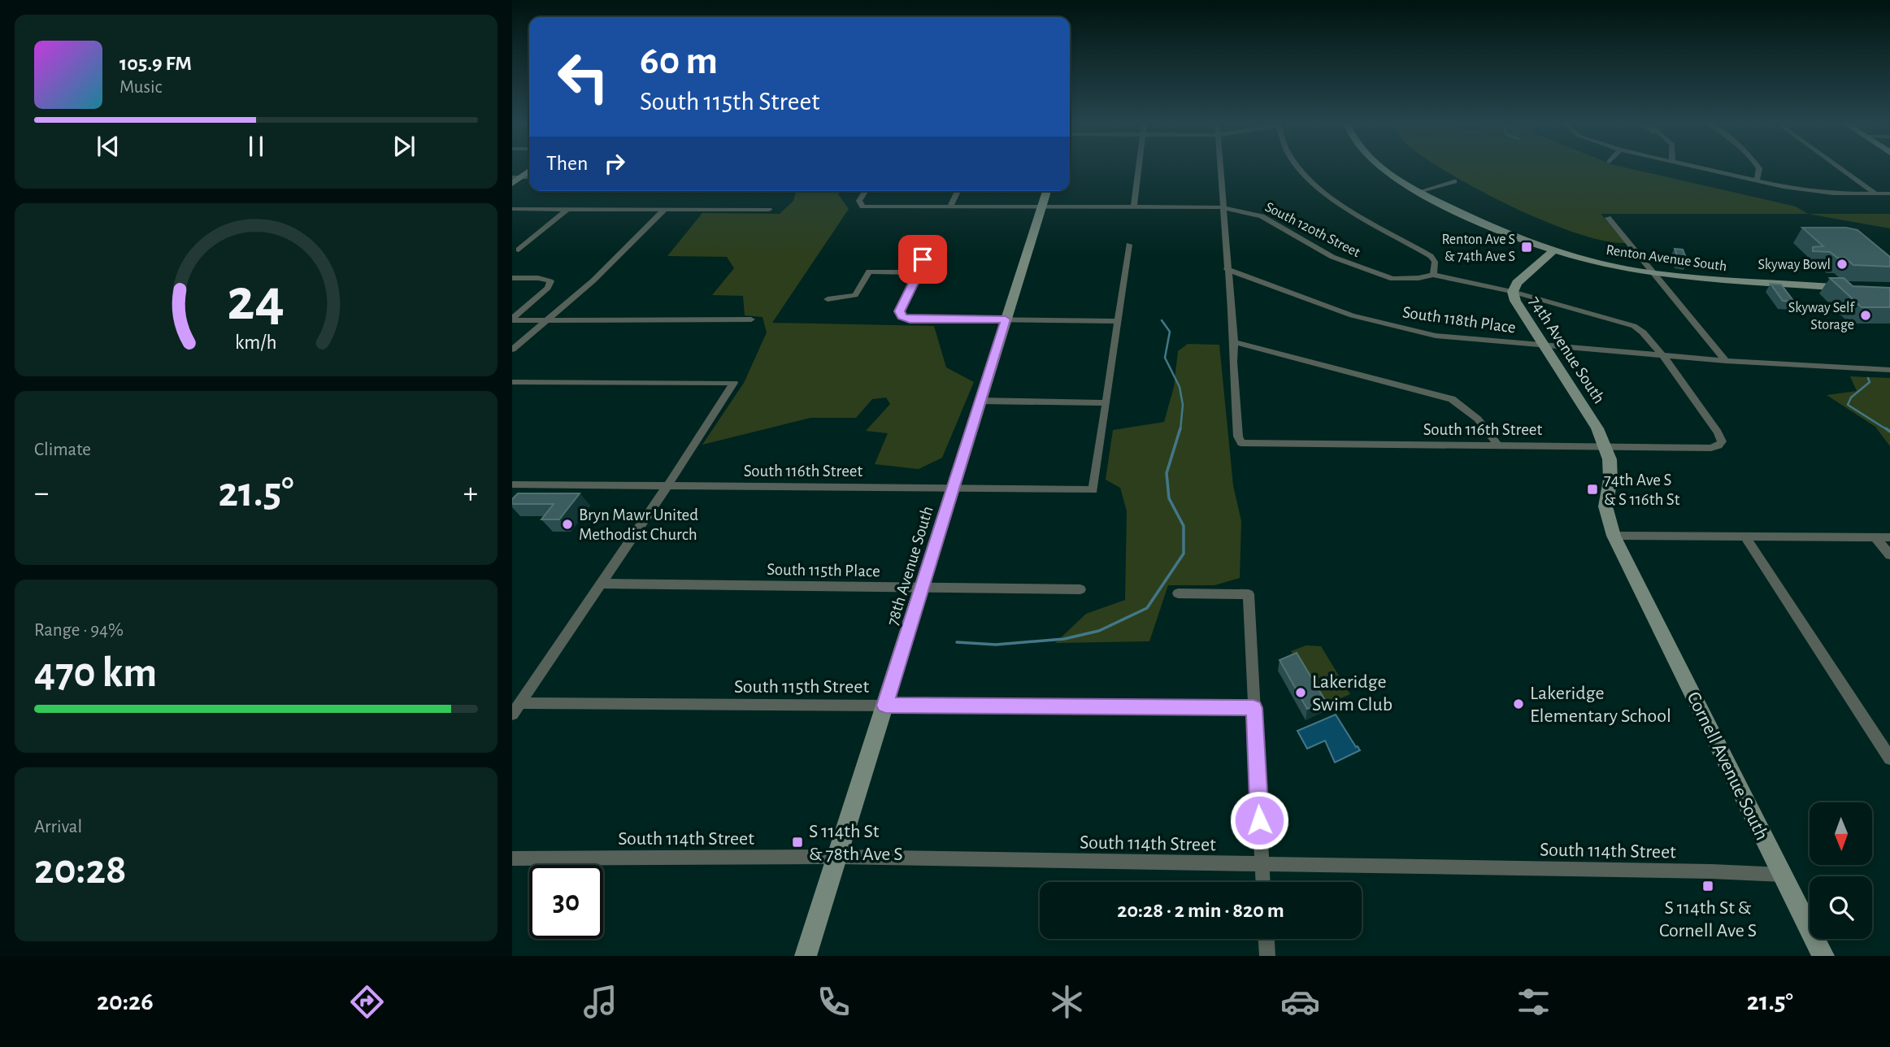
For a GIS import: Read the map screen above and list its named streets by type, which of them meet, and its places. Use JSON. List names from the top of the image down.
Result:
{
  "streets": {
    "street": [
      "South 120th Street",
      "Renton Avenue South",
      "South 118th Place",
      "74th Avenue South",
      "South 116th Street",
      "78th Avenue South",
      "South 115th Place",
      "South 115th Street",
      "Cornell Avenue South",
      "South 114th Street"
    ]
  },
  "crossings": [
    ["South 120th Street", "South 118th Place"],
    ["South 120th Street", "74th Avenue South"],
    ["South 120th Street", "South 116th Street"],
    ["South 120th Street", "78th Avenue South"],
    ["Renton Avenue South", "74th Avenue South"],
    ["South 118th Place", "74th Avenue South"],
    ["South 118th Place", "South 116th Street"],
    ["74th Avenue South", "South 116th Street"],
    ["74th Avenue South", "Cornell Avenue South"],
    ["South 116th Street", "78th Avenue South"],
    ["78th Avenue South", "South 115th Place"],
    ["78th Avenue South", "South 115th Street"],
    ["78th Avenue South", "South 114th Street"],
    ["Cornell Avenue South", "South 114th Street"]
  ],
  "places": {
    "transit": [
      "Renton Ave S & 74th Ave S",
      "74th Ave S & S 116th St",
      "S 114th St & 78th Ave S",
      "S 114th St & Cornell Ave S"
    ],
    "other": [
      "Skyway Bowl",
      "Skyway Self Storage",
      "Bryn Mawr United Methodist Church",
      "Lakeridge Swim Club",
      "Lakeridge Elementary School"
    ]
  },
  "north": "bottom",
  "page": {
    "turn": ["60 m", "South 115th Street"],
    "song": ["105.9 FM", "Music"],
    "then": "Then",
    "tile": [
      "Climate",
      ["Range · 94%", "470 km"],
      ["Arrival", "20:28"]
    ],
    "heat": ["−", "21.5°", "+"],
    "limit": "30",
    "trip": "20:28 · 2 min · 820 m",
    "tabs": ["20:26", "21.5°"],
    "gauge": ["24", "km/h"]
  }
}
